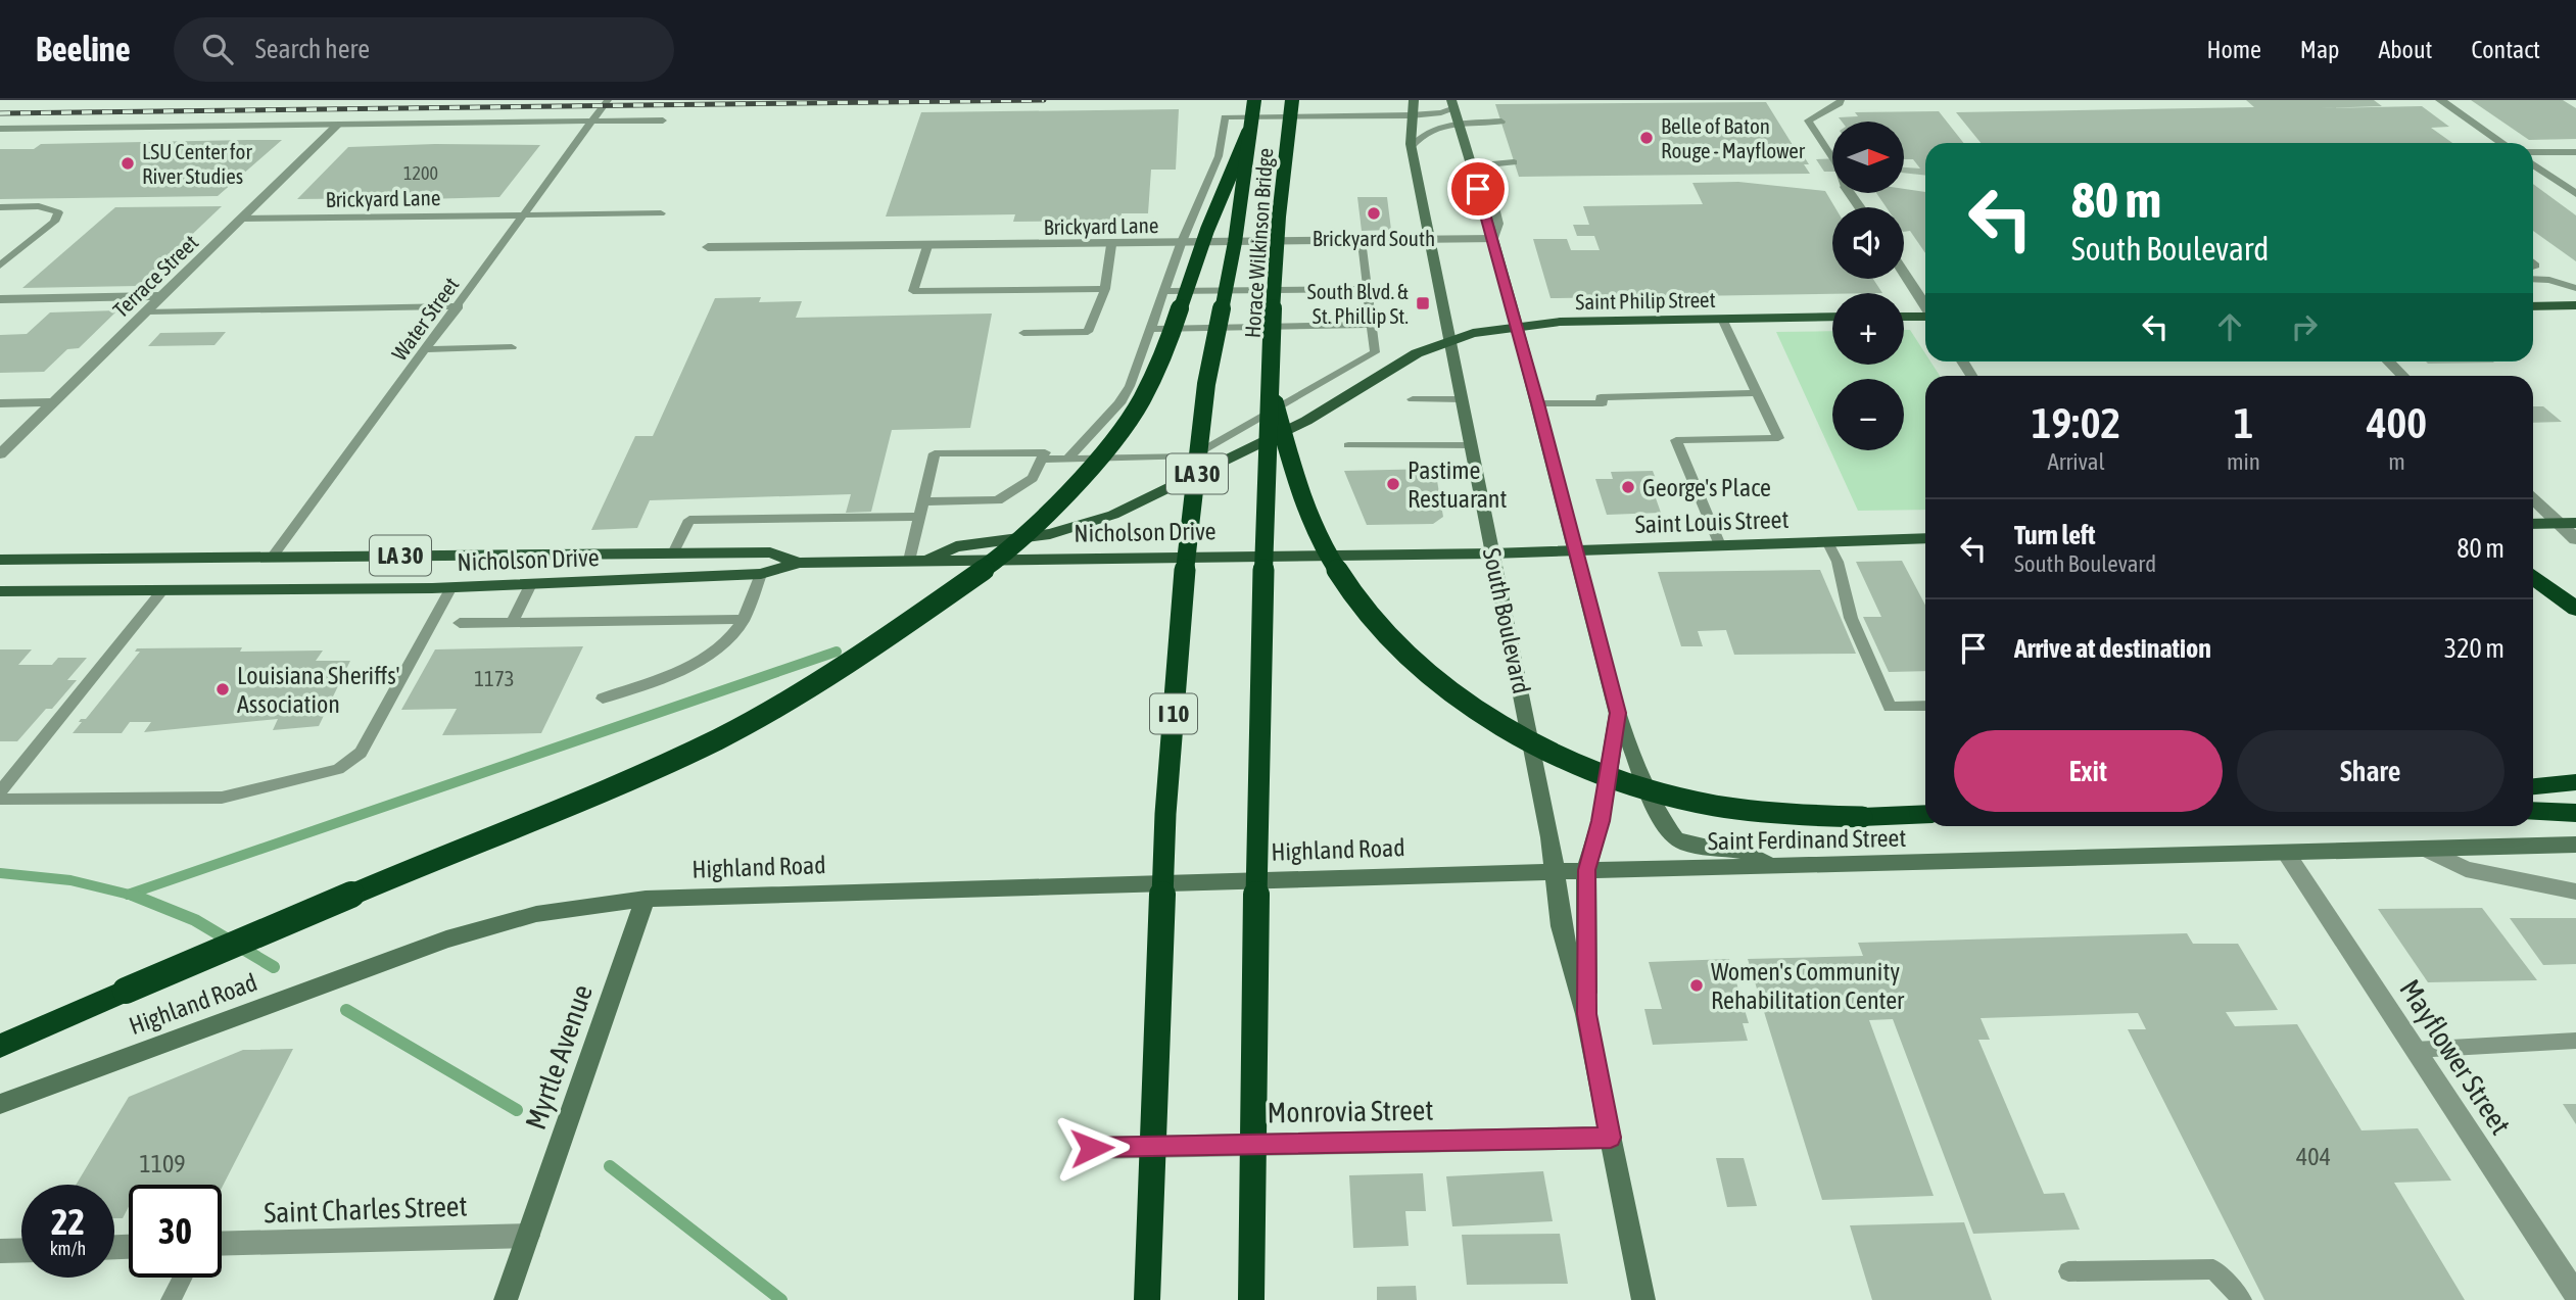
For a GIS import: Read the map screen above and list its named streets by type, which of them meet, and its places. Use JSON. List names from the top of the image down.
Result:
{
  "streets": {
    "highway": ["Horace Wilkinson Bridge", "I 10"],
    "main road": [
      "Saint Philip Street",
      "LA 30",
      "Saint Louis Street",
      "Nicholson Drive",
      "South Boulevard",
      "Saint Ferdinand Street",
      "Highland Road",
      "Myrtle Avenue"
    ],
    "street": [
      "Brickyard Lane",
      "Terrace Street",
      "Mayflower Street",
      "Monrovia Street",
      "Saint Charles Street"
    ],
    "lane": ["Water Street"]
  },
  "crossings": [
    ["Brickyard Lane", "Terrace Street"],
    ["Brickyard Lane", "Water Street"],
    ["Brickyard Lane", "South Boulevard"],
    ["Horace Wilkinson Bridge", "I 10"],
    ["Saint Philip Street", "LA 30"],
    ["Saint Philip Street", "South Boulevard"],
    ["Water Street", "Nicholson Drive"],
    ["LA 30", "Nicholson Drive"],
    ["LA 30", "South Boulevard"],
    ["Saint Louis Street", "Nicholson Drive"],
    ["Saint Louis Street", "South Boulevard"],
    ["Nicholson Drive", "South Boulevard"],
    ["South Boulevard", "Saint Ferdinand Street"],
    ["South Boulevard", "Highland Road"],
    ["South Boulevard", "Monrovia Street"],
    ["Saint Ferdinand Street", "Highland Road"],
    ["Saint Ferdinand Street", "Mayflower Street"],
    ["Highland Road", "Myrtle Avenue"],
    ["Myrtle Avenue", "Saint Charles Street"]
  ],
  "places": {
    "other": [
      "Belle of Baton Rouge - Mayflower",
      "LSU Center for River Studies",
      "Brickyard South",
      "Pastime Restuarant",
      "George's Place",
      "Louisiana Sheriffs' Association",
      "Women's Community Rehabilitation Center"
    ],
    "transit": ["South Blvd. & St. Phillip St."]
  },
  "house_numbers": [
    "1200",
    "1173",
    "404",
    "1109"
  ],
  "north": "right",
  "page": {
    "header": "Beeline",
    "search": "Search here",
    "nav": [
      "Home",
      "Map",
      "About",
      "Contact"
    ],
    "map_buttons": ["+", "−"],
    "turn": ["80 m", "South Boulevard"],
    "eta": [
      "19:02",
      "Arrival",
      "1",
      "min",
      "400",
      "m"
    ],
    "list": [
      {
        "name": "Turn left",
        "note": "South Boulevard",
        "value": "80 m"
      },
      {
        "name": "Arrive at destination",
        "value": "320 m"
      }
    ],
    "buttons": ["Exit", "Share"],
    "speed": "22 km/h",
    "limit": "30"
  }
}
